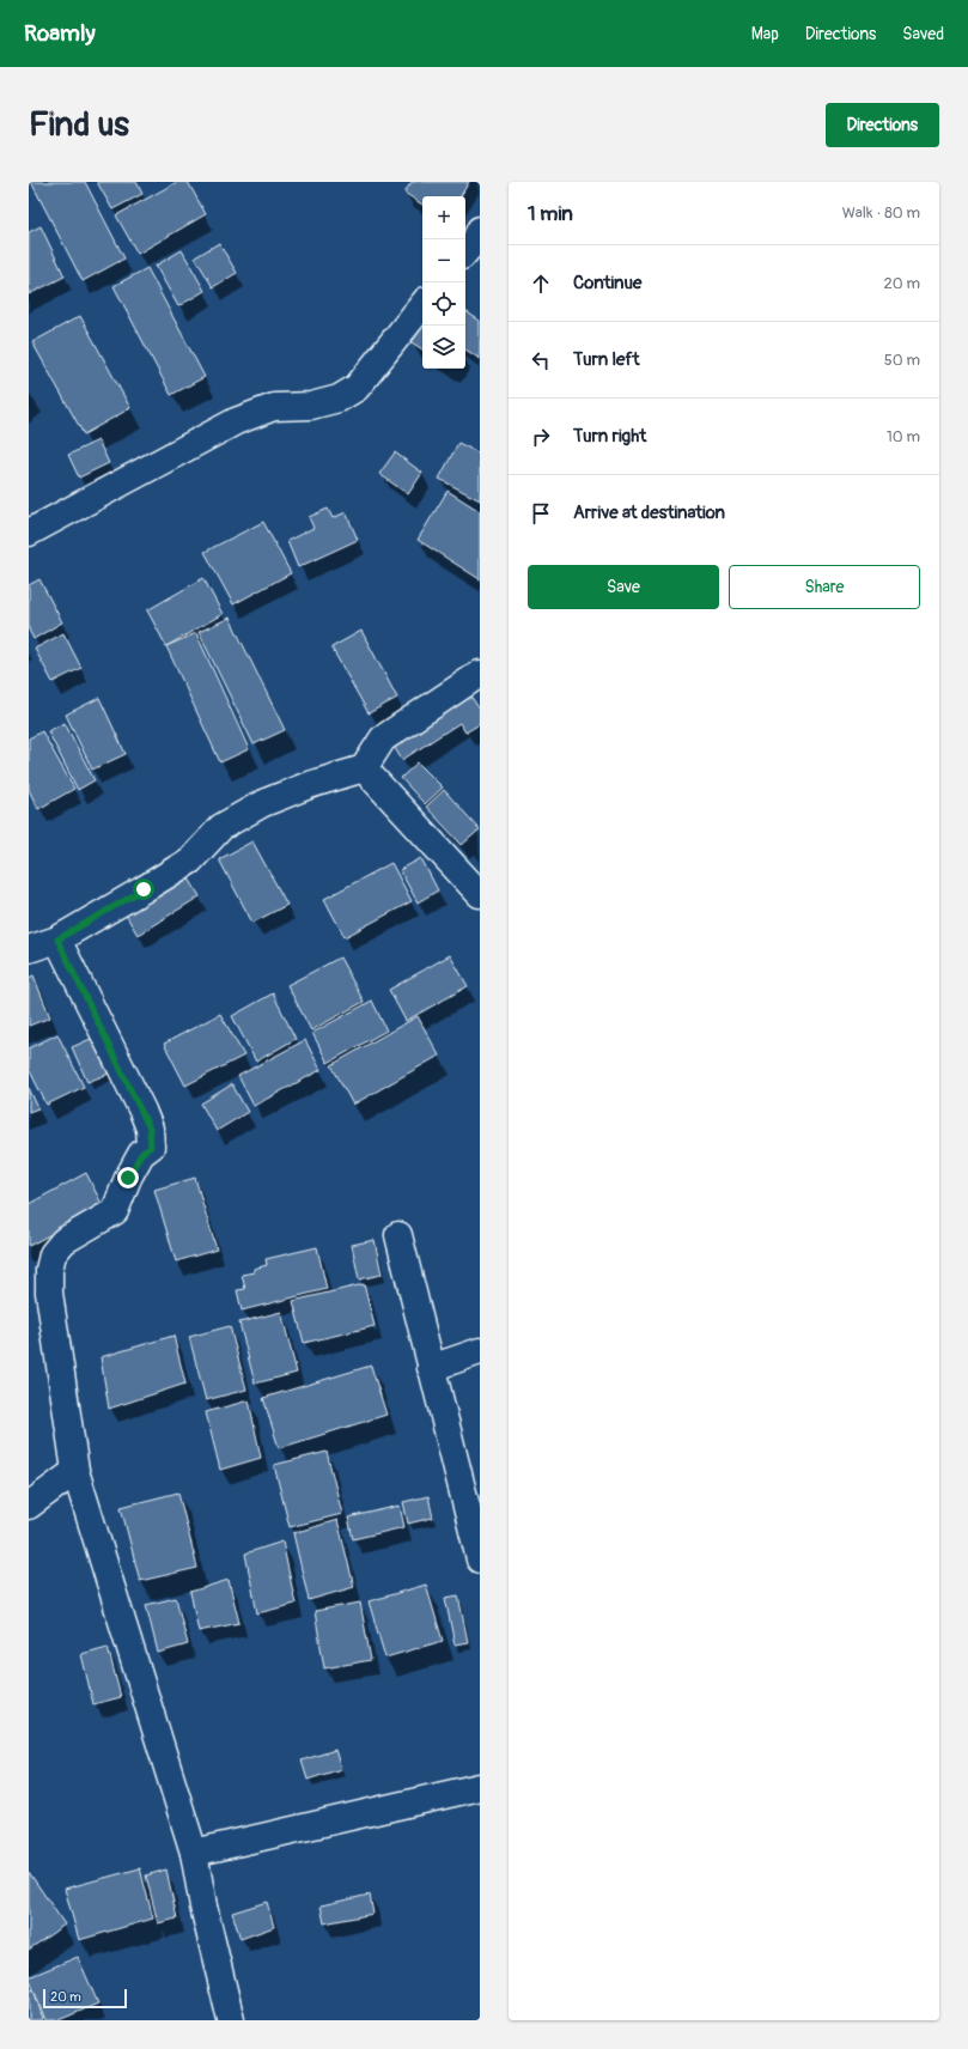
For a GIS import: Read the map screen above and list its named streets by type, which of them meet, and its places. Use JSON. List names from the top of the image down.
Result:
{
  "scale_bar": "20 m",
  "page": {
    "header": "Roamly",
    "nav": ["Map", "Directions", "Saved"],
    "buttons": [
      "Directions",
      ["Save", "Share"]
    ],
    "title": "Find us",
    "heading": ["1 min", "Walk · 80 m"],
    "map_buttons": ["+", "−"],
    "list": [
      ["Continue", "20 m"],
      ["Turn left", "50 m"],
      ["Turn right", "10 m"],
      "Arrive at destination"
    ],
    "scale": "20 m"
  }
}
